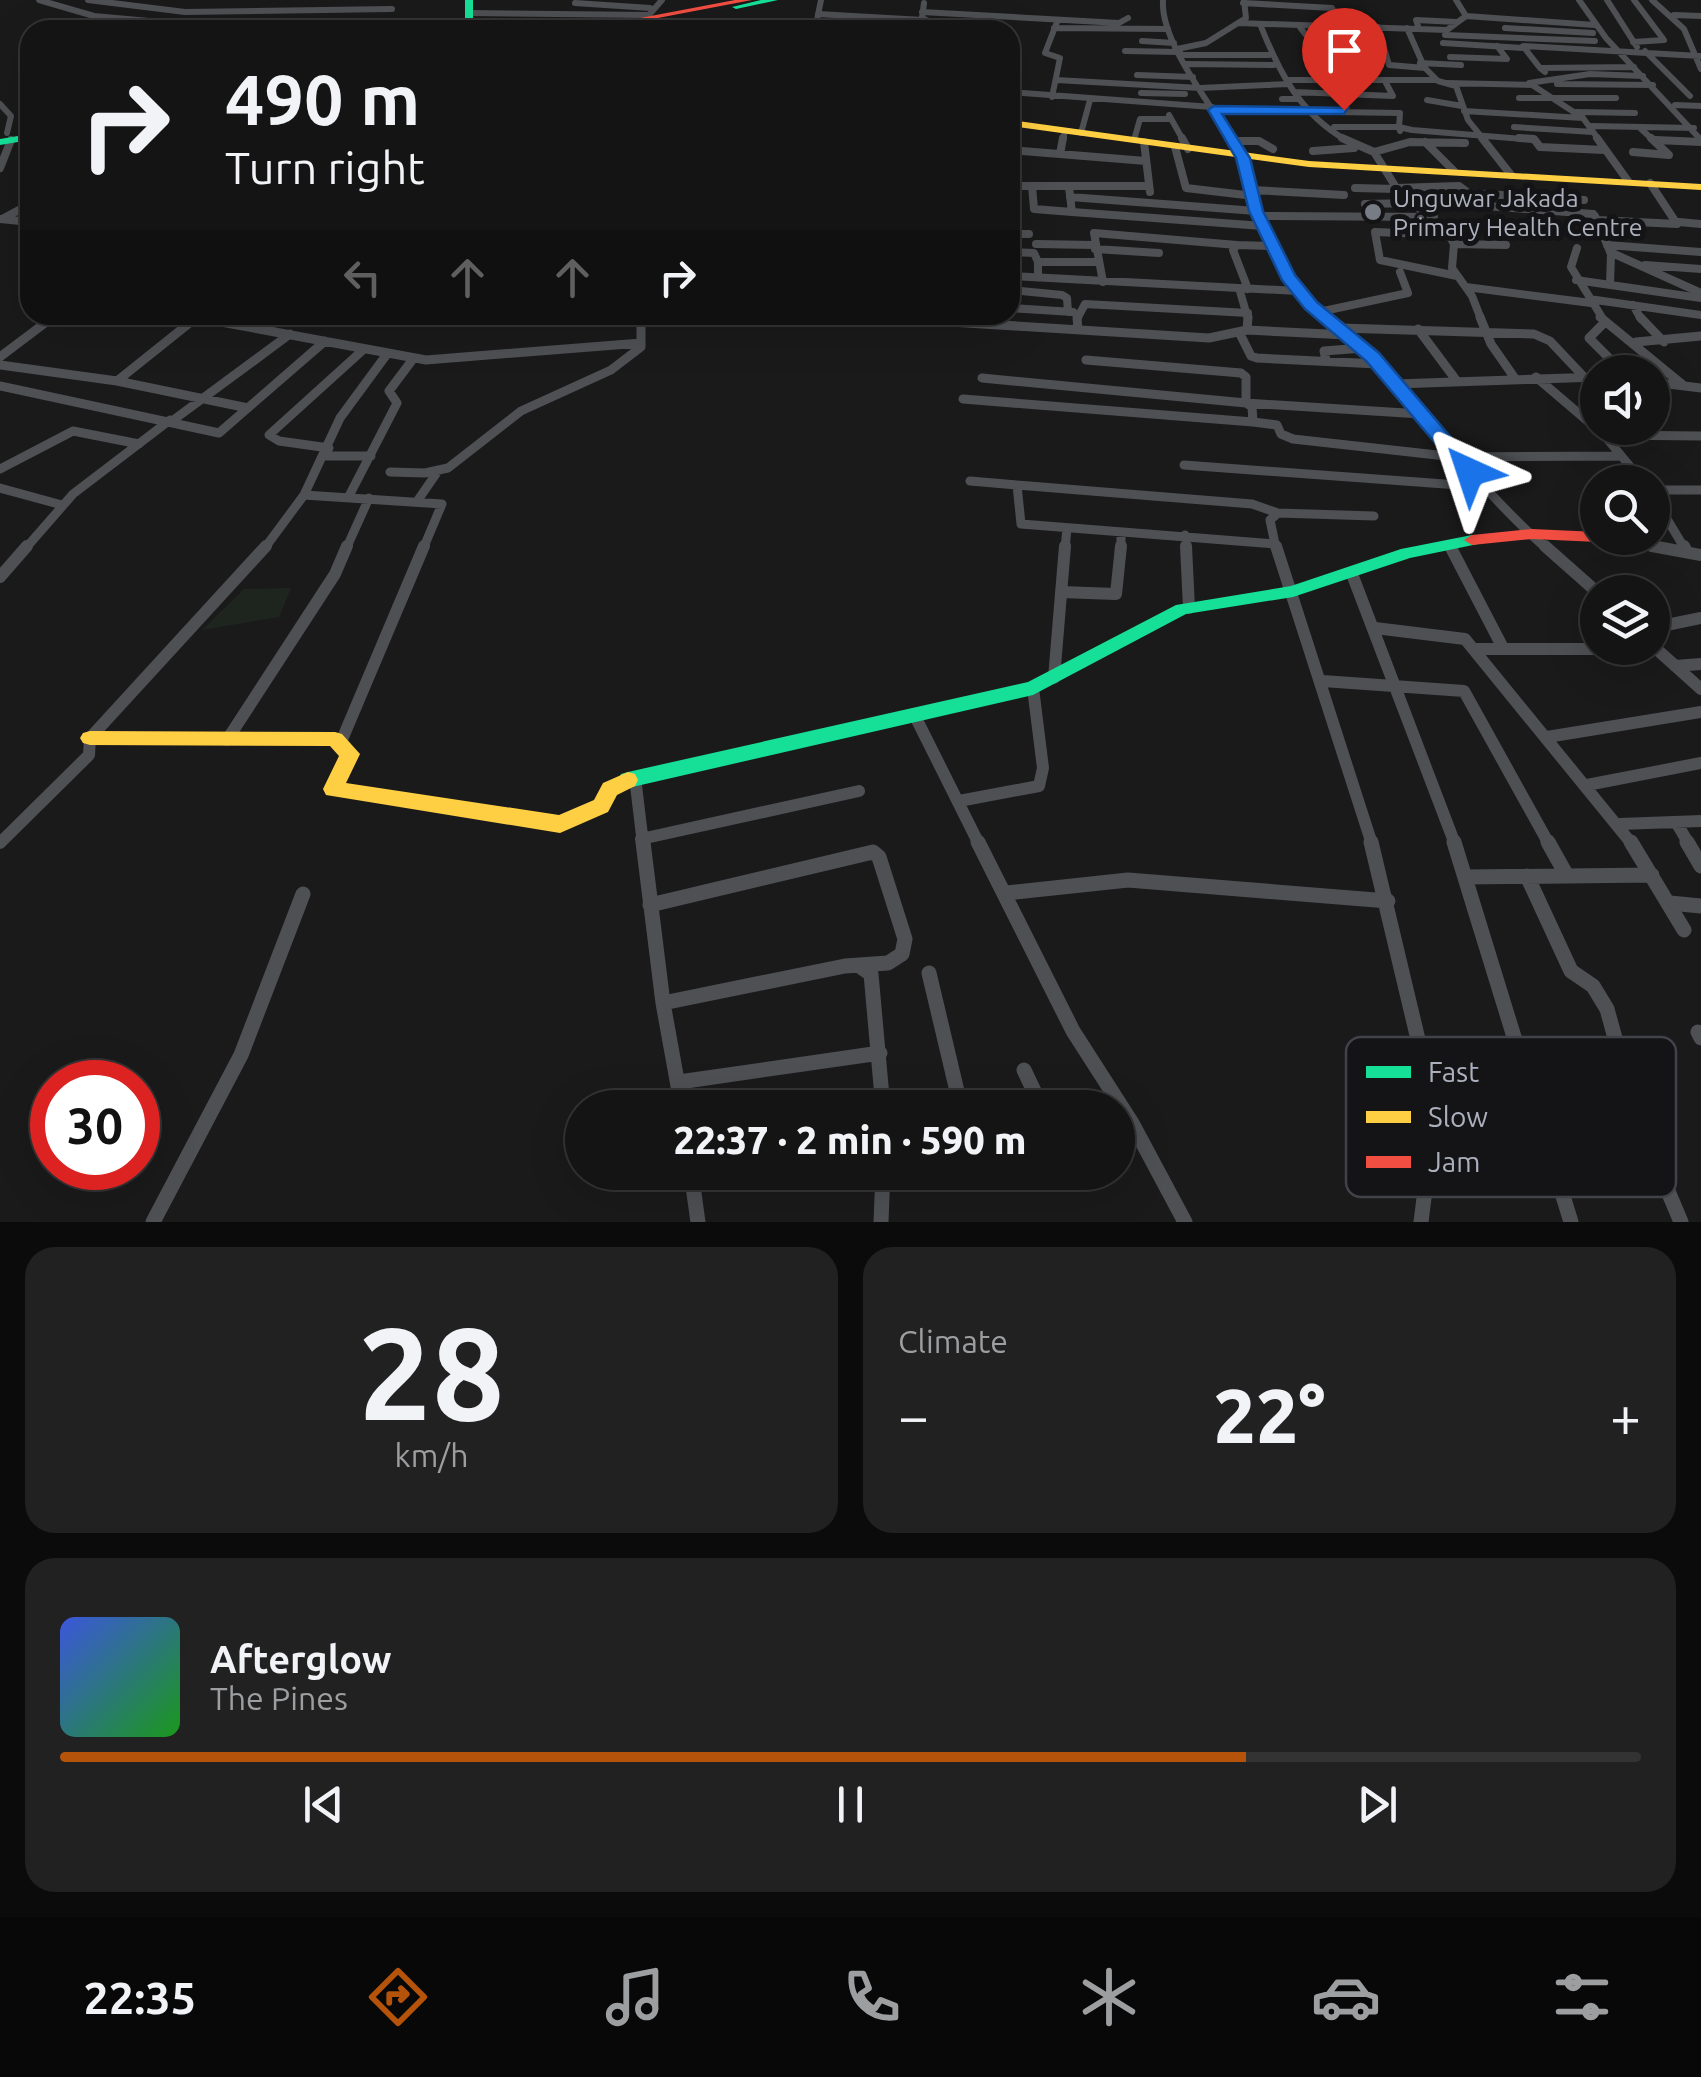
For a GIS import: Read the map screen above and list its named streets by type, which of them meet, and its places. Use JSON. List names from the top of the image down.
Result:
{
  "places": ["Unguwar Jakada Primary Health Centre"],
  "legend": ["Fast", "Slow", "Jam"],
  "page": {
    "turn": ["490 m", "Turn right"],
    "limit": "30",
    "trip": "22:37 · 2 min · 590 m",
    "tile": [
      ["28", "km/h"],
      "Climate"
    ],
    "heat": ["−", "22°", "+"],
    "song": ["Afterglow", "The Pines"],
    "tabs": "22:35"
  }
}
